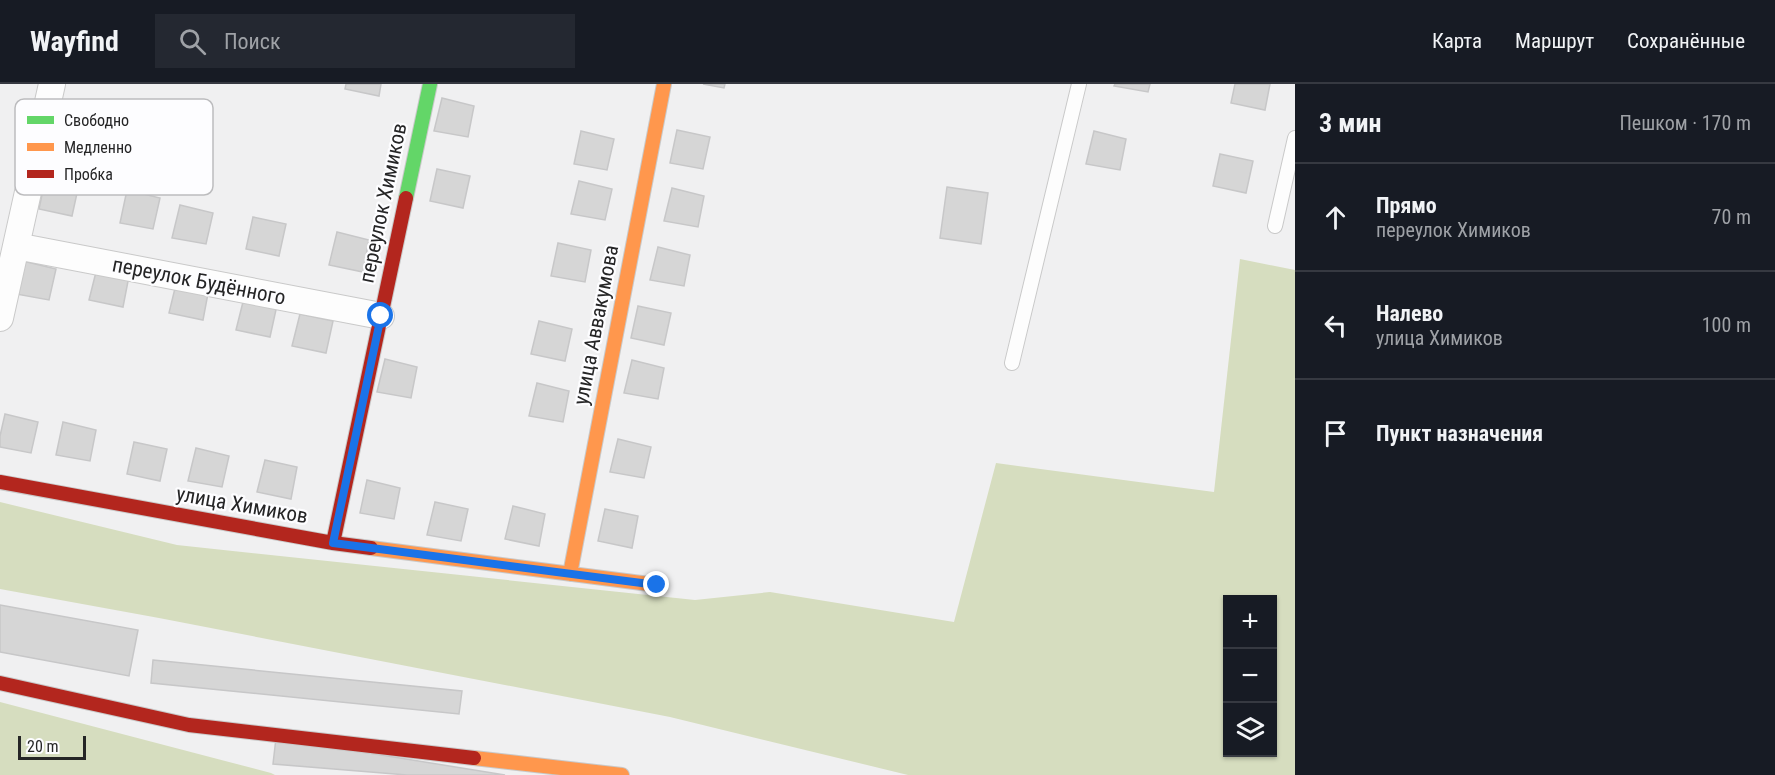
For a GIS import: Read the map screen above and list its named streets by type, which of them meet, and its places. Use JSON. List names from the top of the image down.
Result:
{
  "streets": {
    "street": [
      "переулок Химиков",
      "переулок Будённого",
      "улица Аввакумова",
      "улица Химиков"
    ]
  },
  "crossings": [
    ["переулок Химиков", "переулок Будённого"],
    ["переулок Химиков", "улица Химиков"],
    ["улица Аввакумова", "улица Химиков"]
  ],
  "legend": ["Свободно", "Медленно", "Пробка"],
  "scale_bar": "20 m",
  "page": {
    "header": "Wayfind",
    "search": "Поиск",
    "nav": ["Карта", "Маршрут", "Сохранённые"],
    "heading": ["3 мин", "Пешком · 170 m"],
    "list": [
      ["Прямо", "переулок Химиков", "70 m"],
      ["Налево", "улица Химиков", "100 m"],
      "Пункт назначения"
    ],
    "map_buttons": ["+", "−"],
    "scale": "20 m"
  }
}
